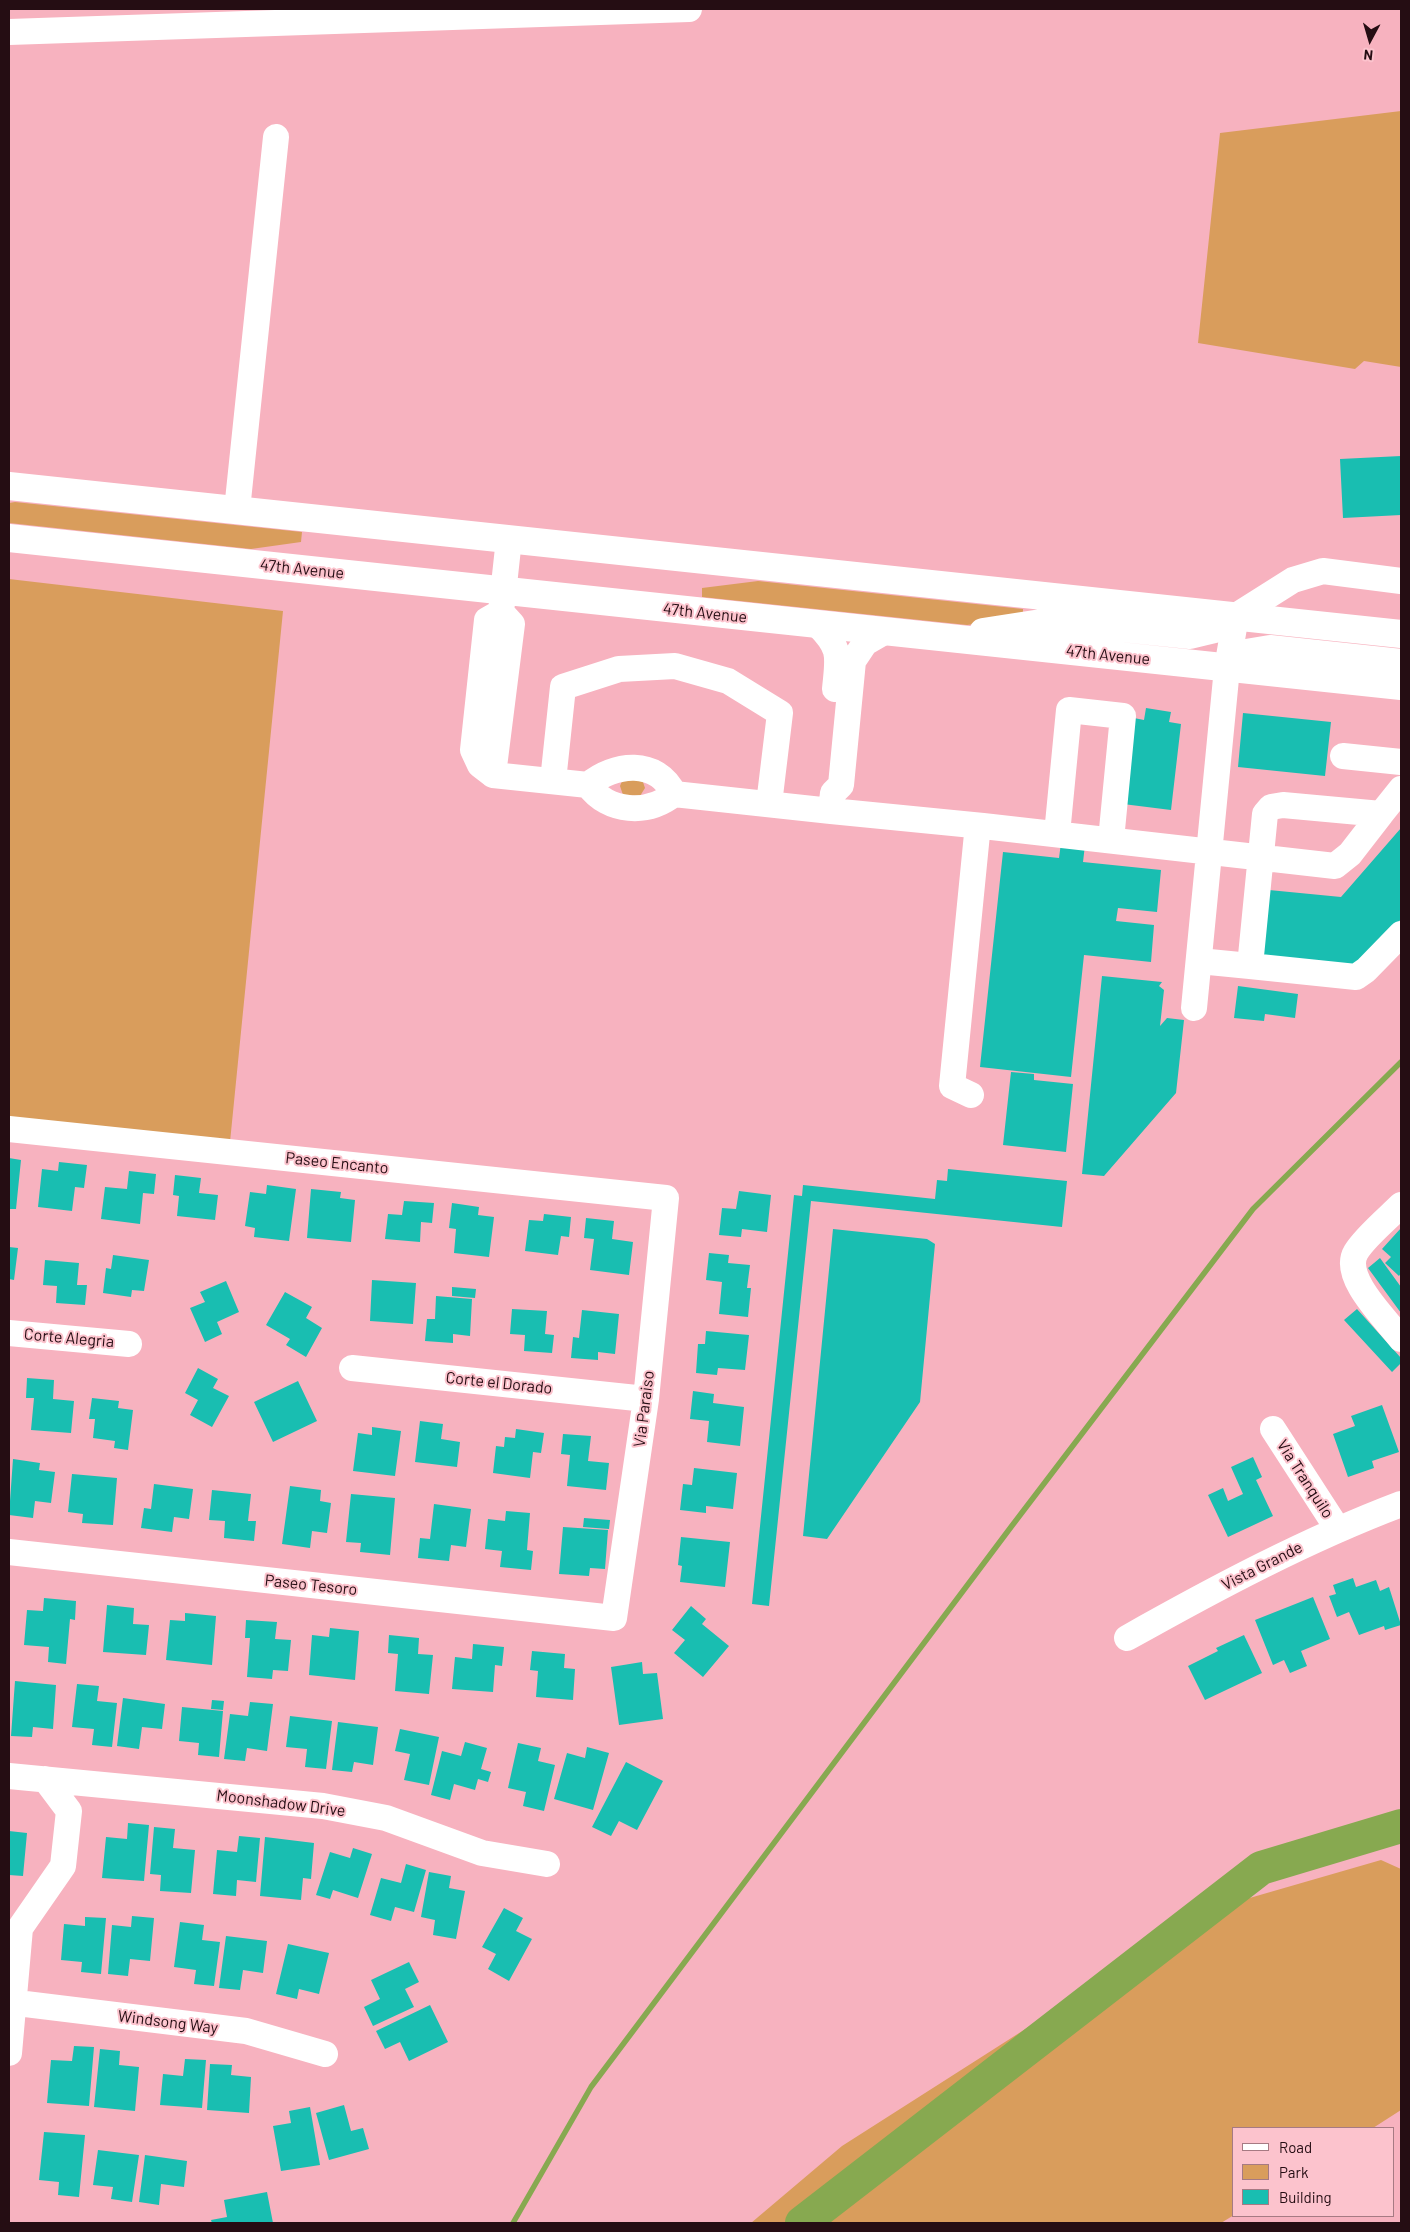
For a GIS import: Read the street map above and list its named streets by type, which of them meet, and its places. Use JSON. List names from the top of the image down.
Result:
{
  "streets": {
    "main road": ["47th Avenue"],
    "street": [
      "Paseo Encanto",
      "Corte Alegria",
      "Corte el Dorado",
      "Via Paraiso",
      "Via Tranquilo",
      "Vista Grande",
      "Paseo Tesoro",
      "Moonshadow Drive",
      "Windsong Way"
    ]
  },
  "crossings": [
    ["Paseo Encanto", "Via Paraiso"],
    ["Corte el Dorado", "Via Paraiso"],
    ["Via Paraiso", "Paseo Tesoro"],
    ["Via Tranquilo", "Vista Grande"]
  ],
  "legend": ["Road", "Park", "Building"],
  "north": "bottom"
}
